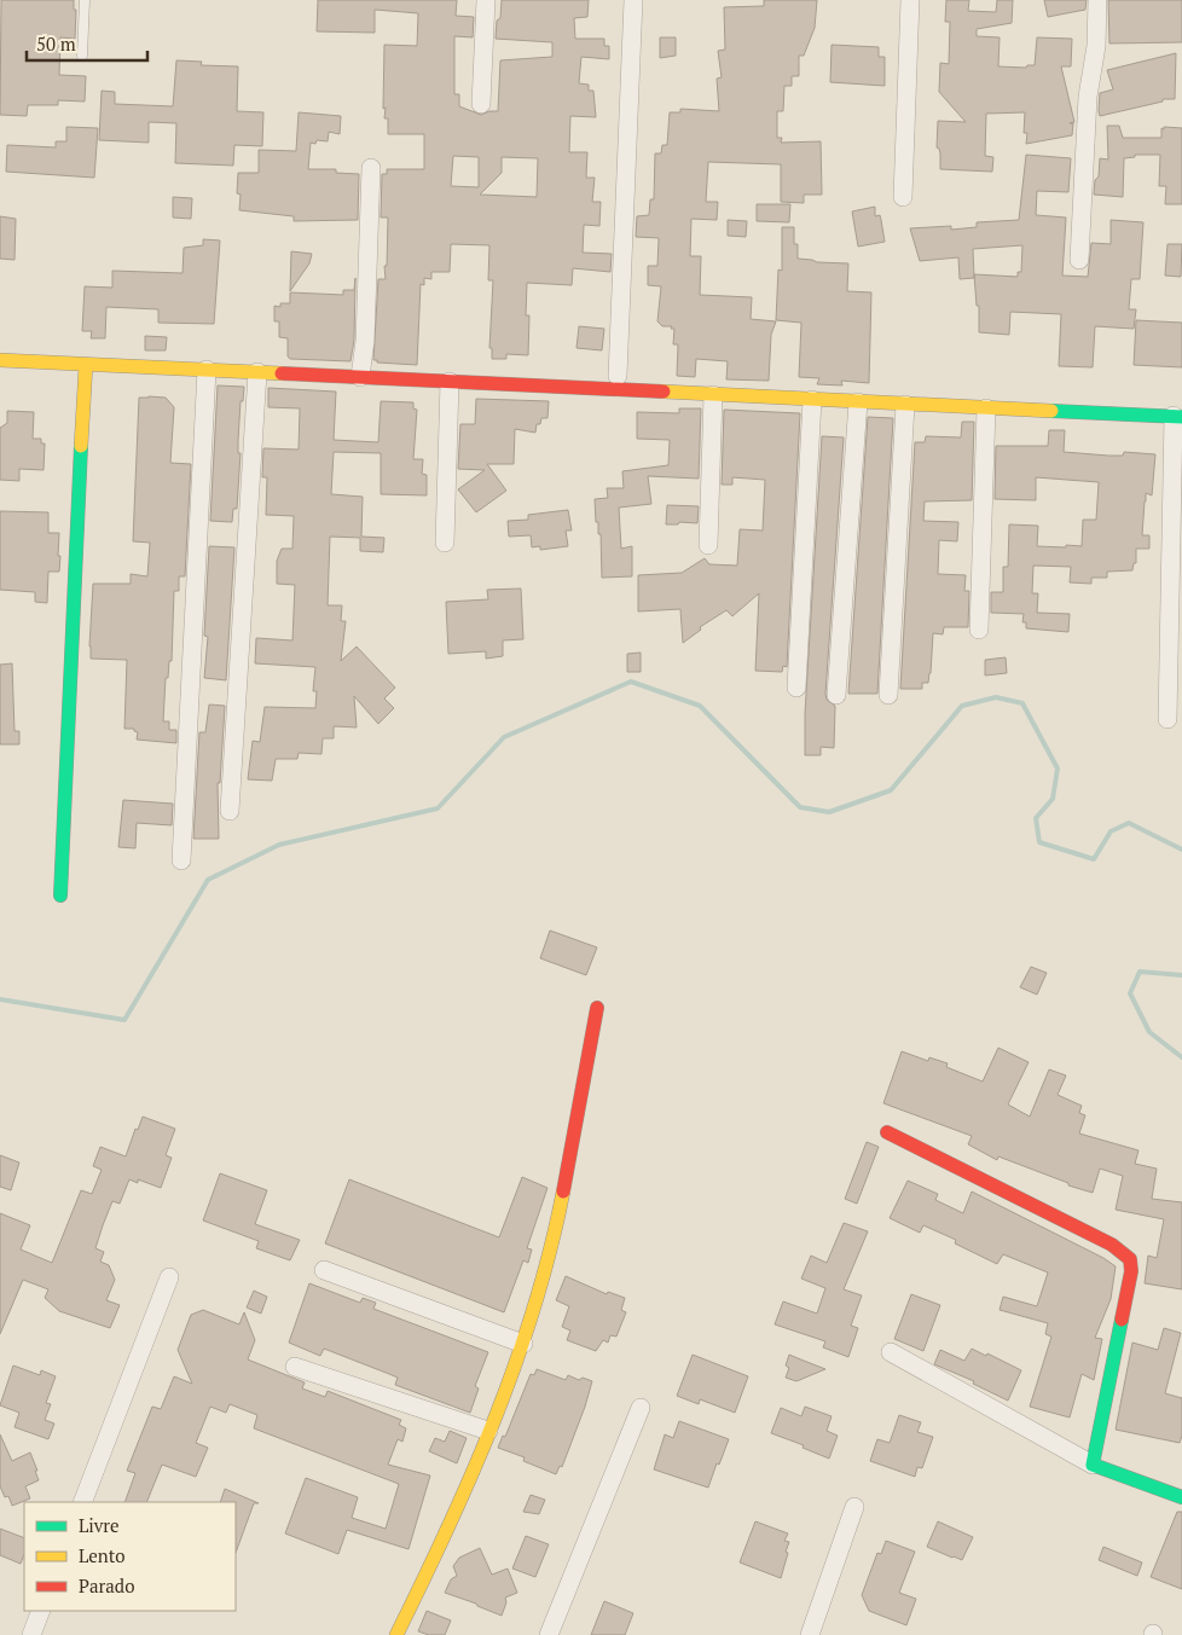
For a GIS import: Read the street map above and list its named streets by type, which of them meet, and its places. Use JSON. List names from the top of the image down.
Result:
{
  "legend": ["Livre", "Lento", "Parado"],
  "scale_bar": "50 m"
}
